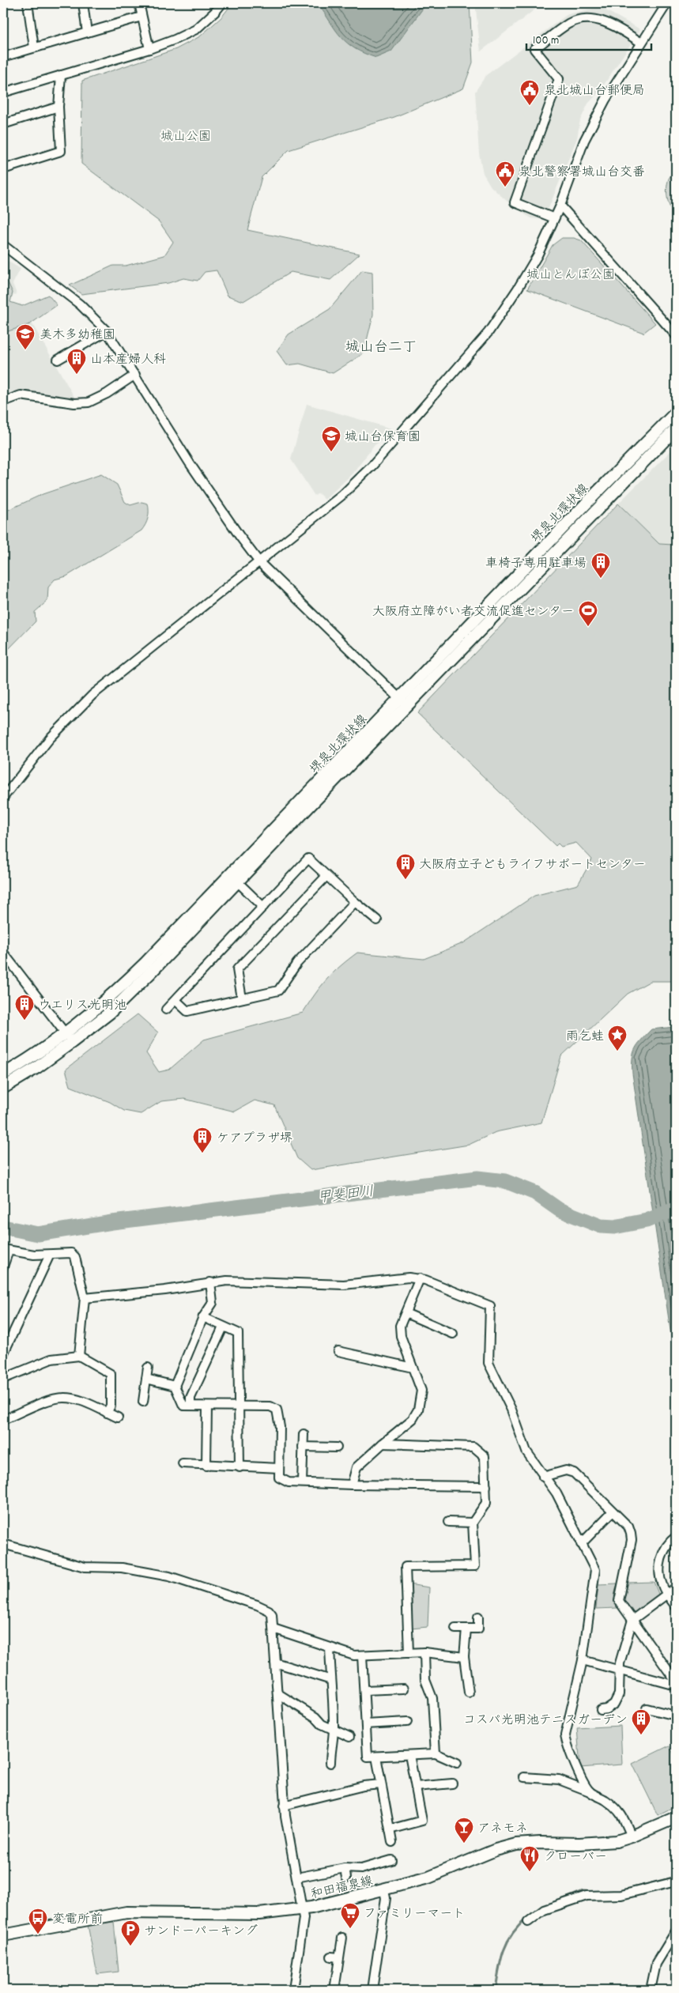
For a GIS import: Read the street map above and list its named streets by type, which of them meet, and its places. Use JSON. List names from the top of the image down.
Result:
{
  "streets": {
    "main road": ["堺泉北環状線", "和田福泉線"]
  },
  "districts": ["城山台二丁"],
  "water": ["甲斐田川"],
  "parks": ["城山公園", "城山とんぼ公園"],
  "places": {
    "public building": ["泉北城山台郵便局", "泉北警察署城山台交番"],
    "school or university": ["美木多幼稚園", "城山台保育園"],
    "building": [
      "山本産婦人科",
      "車椅子専用駐車場",
      "大阪府立子どもライフサポートセンター",
      "ウエリス光明池",
      "ケアプラザ堺",
      "コスパ光明池テニスガーデン"
    ],
    "sports": ["大阪府立障がい者交流促進センター"],
    "place": ["雨乞蛙"],
    "bar": ["アネモネ"],
    "restaurant": ["クローバー"],
    "supermarket": ["ファミリーマート"],
    "bus stop": ["変電所前"],
    "parking": ["サンドーパーキング"]
  },
  "scale_bar": "100 m"
}
